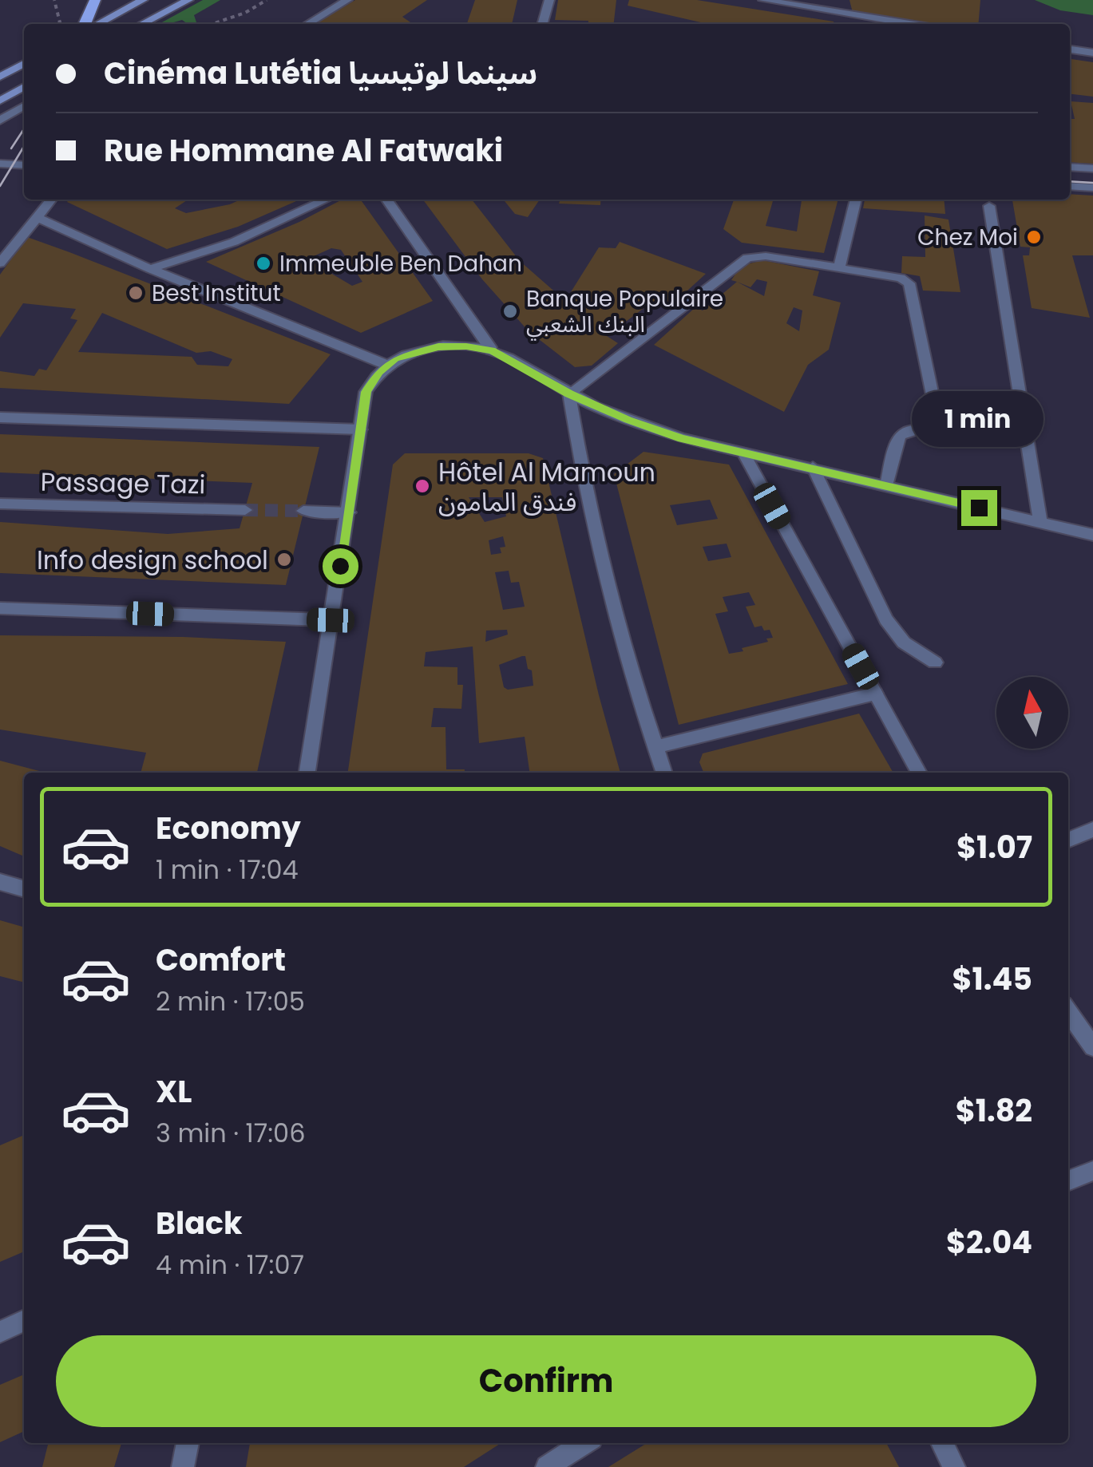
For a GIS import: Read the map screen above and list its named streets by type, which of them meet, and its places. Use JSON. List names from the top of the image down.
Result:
{
  "streets": {
    "street": ["Passage Tazi"]
  },
  "places": [
    "Chez Moi",
    "Immeuble Ben Dahan",
    "Best Institut",
    "Banque Populaire البنك الشعبي",
    "Hôtel Al Mamoun فندق المامون",
    "Info design school"
  ],
  "north": "top",
  "page": {
    "banner": ["Cinéma Lutétia سينما لوتيسيا", "Rue Hommane Al Fatwaki"],
    "bubble": "1 min",
    "list": [
      {
        "name": "Economy",
        "note": "1 min · 17:04",
        "value": "$1.07"
      },
      {
        "name": "Comfort",
        "note": "2 min · 17:05",
        "value": "$1.45"
      },
      {
        "name": "XL",
        "note": "3 min · 17:06",
        "value": "$1.82"
      },
      {
        "name": "Black",
        "note": "4 min · 17:07",
        "value": "$2.04"
      }
    ],
    "buttons": "Confirm"
  }
}
